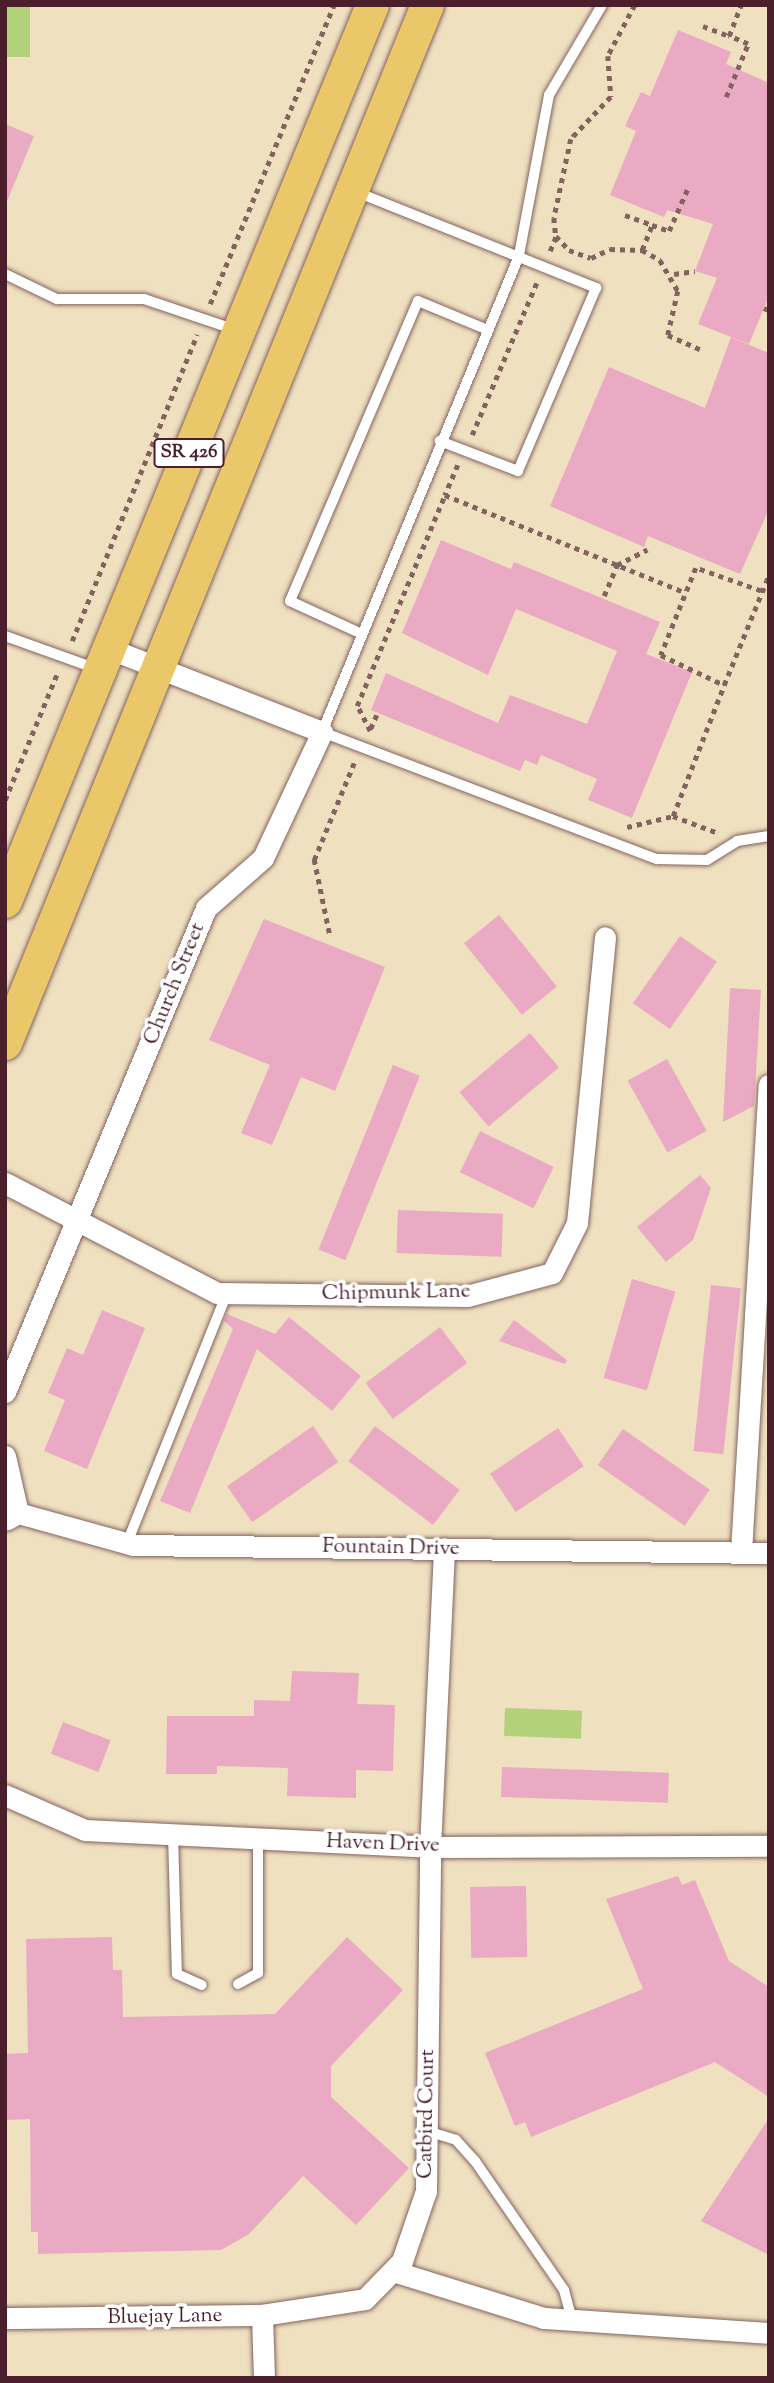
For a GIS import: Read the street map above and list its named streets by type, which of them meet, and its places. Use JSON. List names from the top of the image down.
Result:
{
  "streets": {
    "main road": ["SR 426"],
    "street": [
      "Church Street",
      "Chipmunk Lane",
      "Fountain Drive",
      "Haven Drive",
      "Catbird Court",
      "Bluejay Lane"
    ]
  },
  "crossings": [
    ["Church Street", "Chipmunk Lane"],
    ["Fountain Drive", "Catbird Court"],
    ["Haven Drive", "Catbird Court"],
    ["Catbird Court", "Bluejay Lane"]
  ]
}
